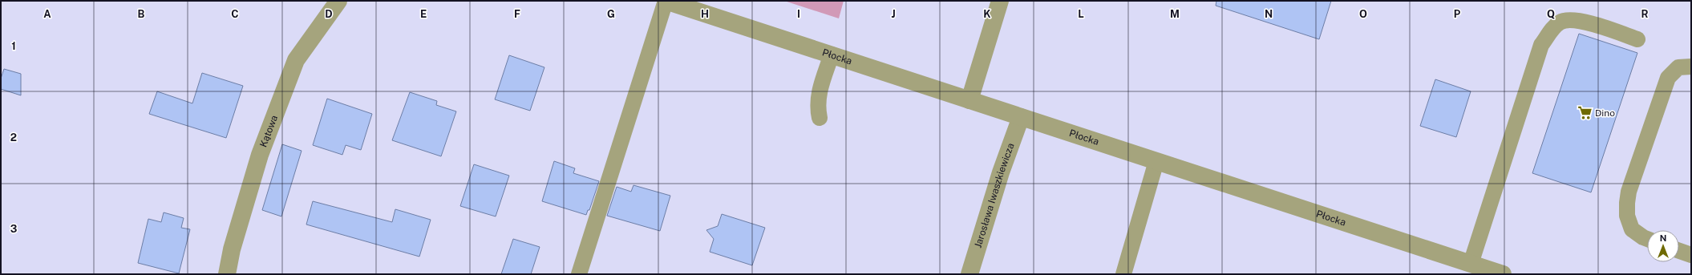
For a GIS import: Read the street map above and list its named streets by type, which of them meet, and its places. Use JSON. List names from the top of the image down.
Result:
{
  "streets": {
    "street": ["Płocka", "Kątowa", "Jarosława Iwaszkiewicza"]
  },
  "crossings": [
    ["Płocka", "Jarosława Iwaszkiewicza"]
  ],
  "places": {
    "supermarket": ["Dino"]
  },
  "north": "top",
  "grid": {
    "columns": [
      "A",
      "B",
      "C",
      "D",
      "E",
      "F",
      "G",
      "H",
      "I",
      "J",
      "K",
      "L",
      "M",
      "N",
      "O",
      "P",
      "Q",
      "R"
    ],
    "rows": ["1", "2", "3"]
  }
}
